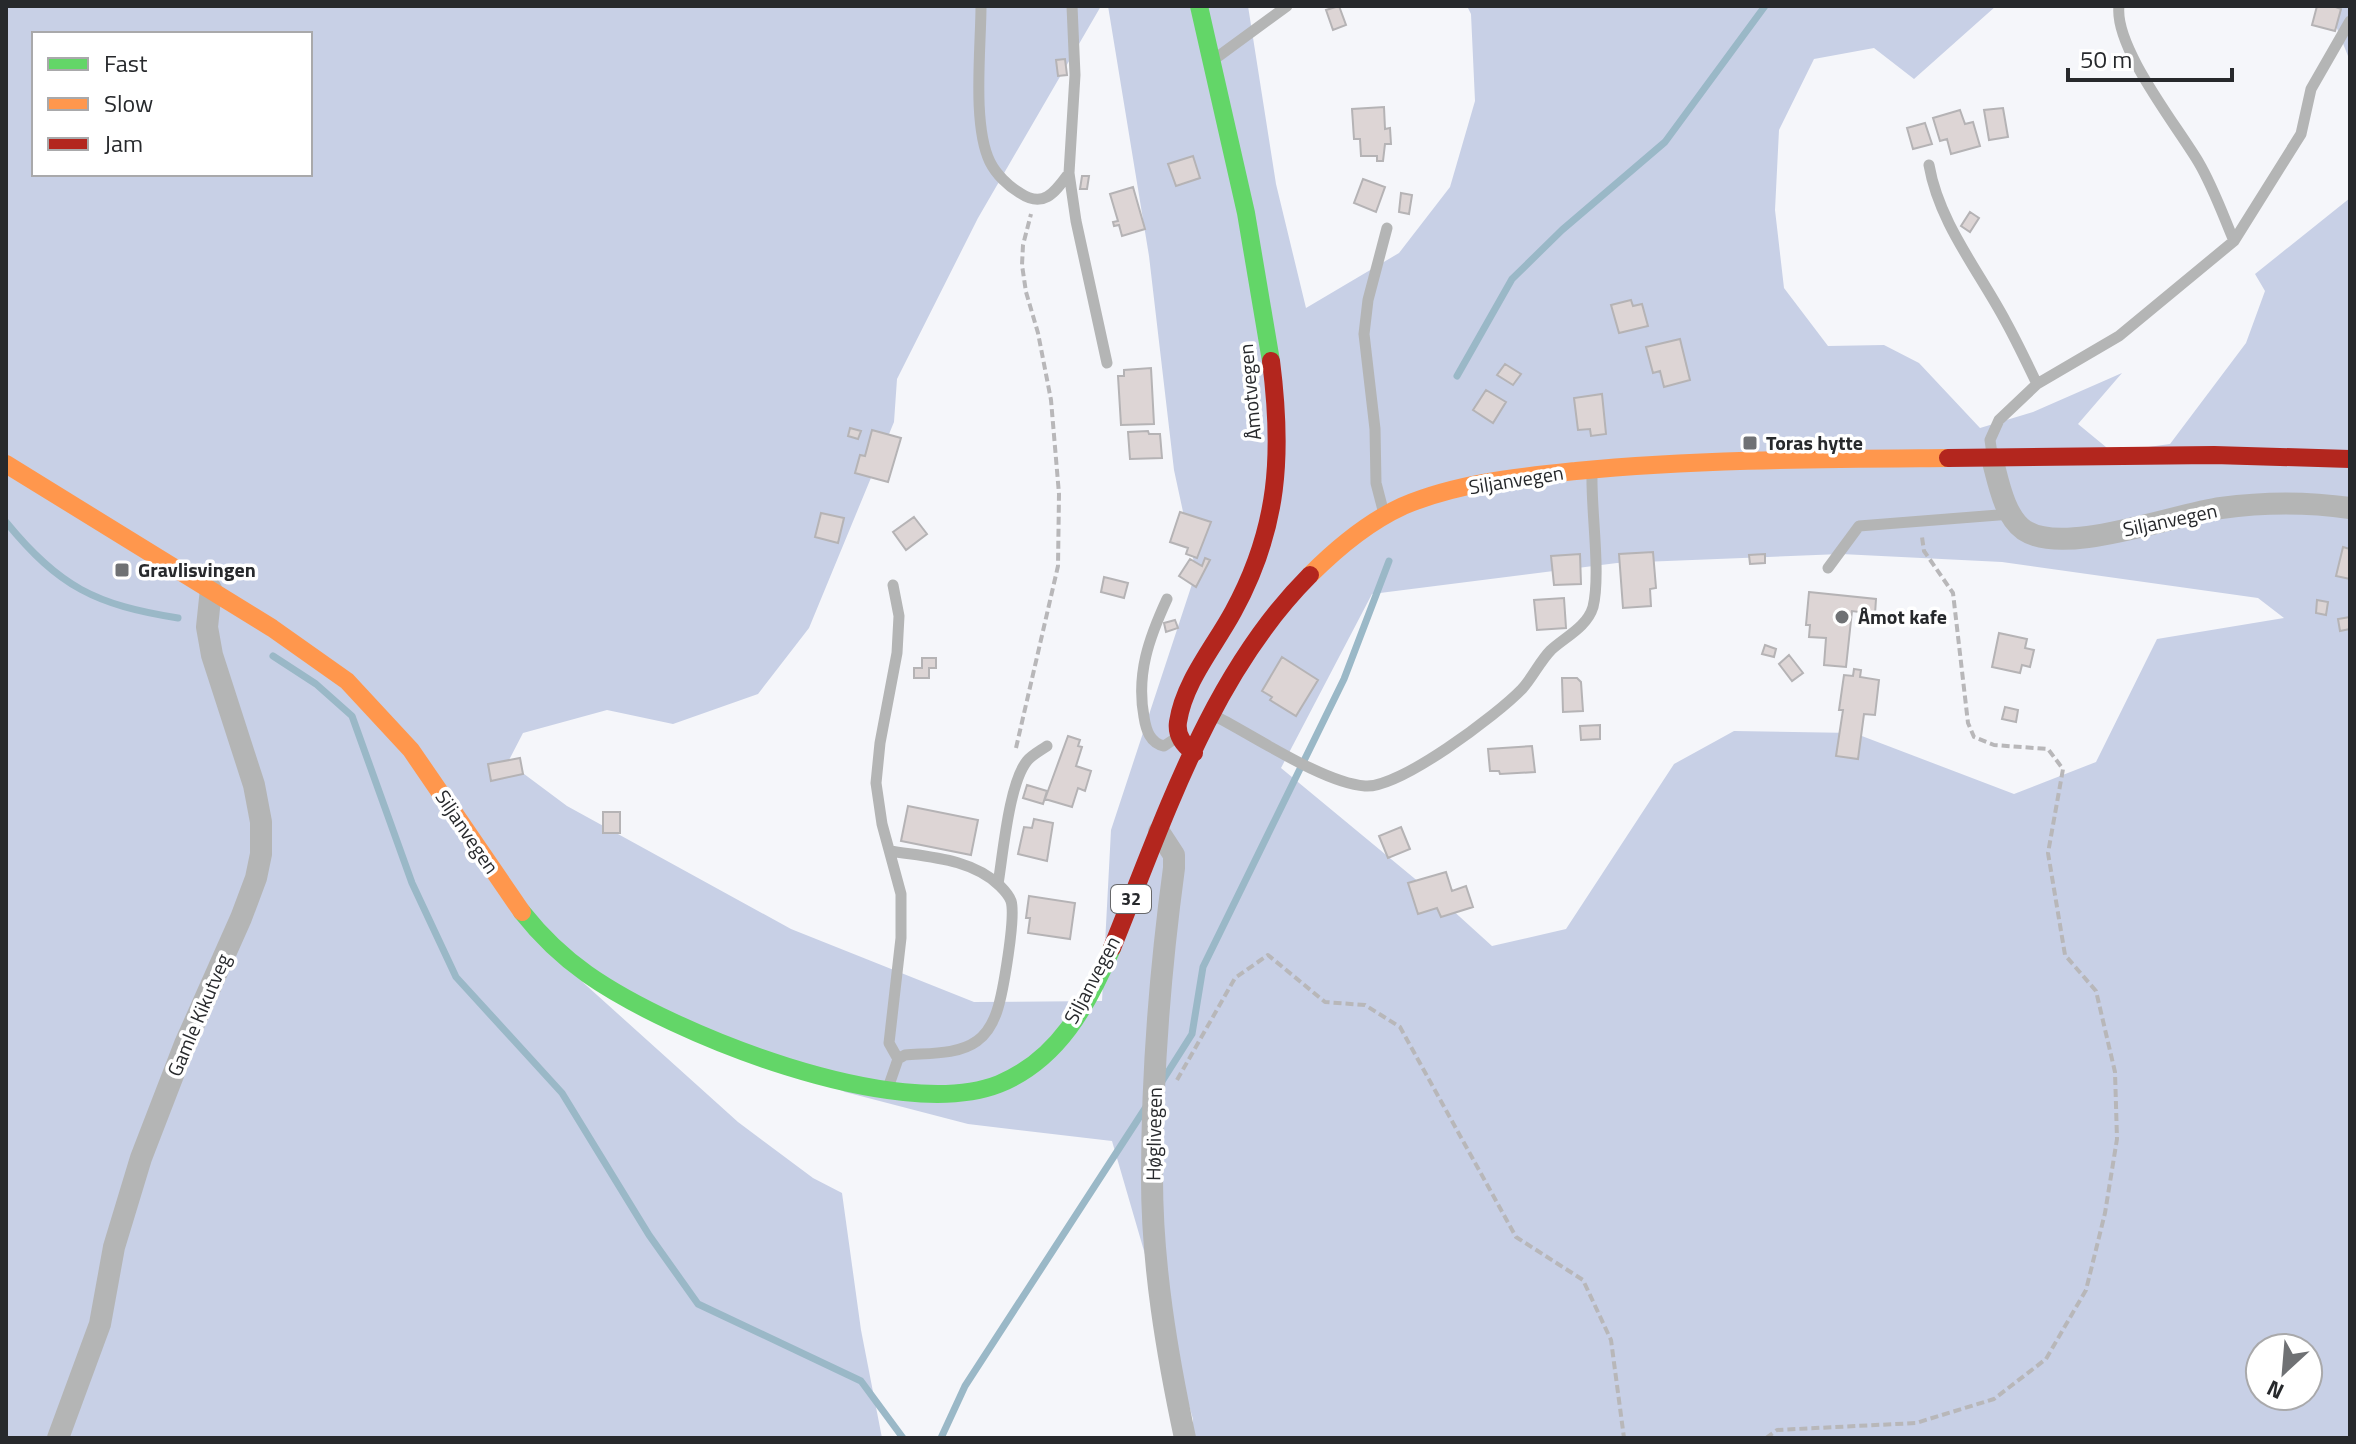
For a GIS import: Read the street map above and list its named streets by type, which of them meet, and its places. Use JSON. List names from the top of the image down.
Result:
{
  "streets": {
    "main road": ["Åmotvegen", "Siljanvegen", "32"],
    "street": ["Gamle Kikutveg", "Høglivegen"]
  },
  "crossings": [
    ["Siljanvegen", "Gamle Kikutveg"],
    ["Siljanvegen", "Høglivegen"]
  ],
  "places": {
    "transit": ["Toras hytte", "Gravlisvingen"],
    "other": ["Åmot kafe"]
  },
  "legend": ["Fast", "Slow", "Jam"],
  "scale_bar": "50 m",
  "north": "bottom left"
}
